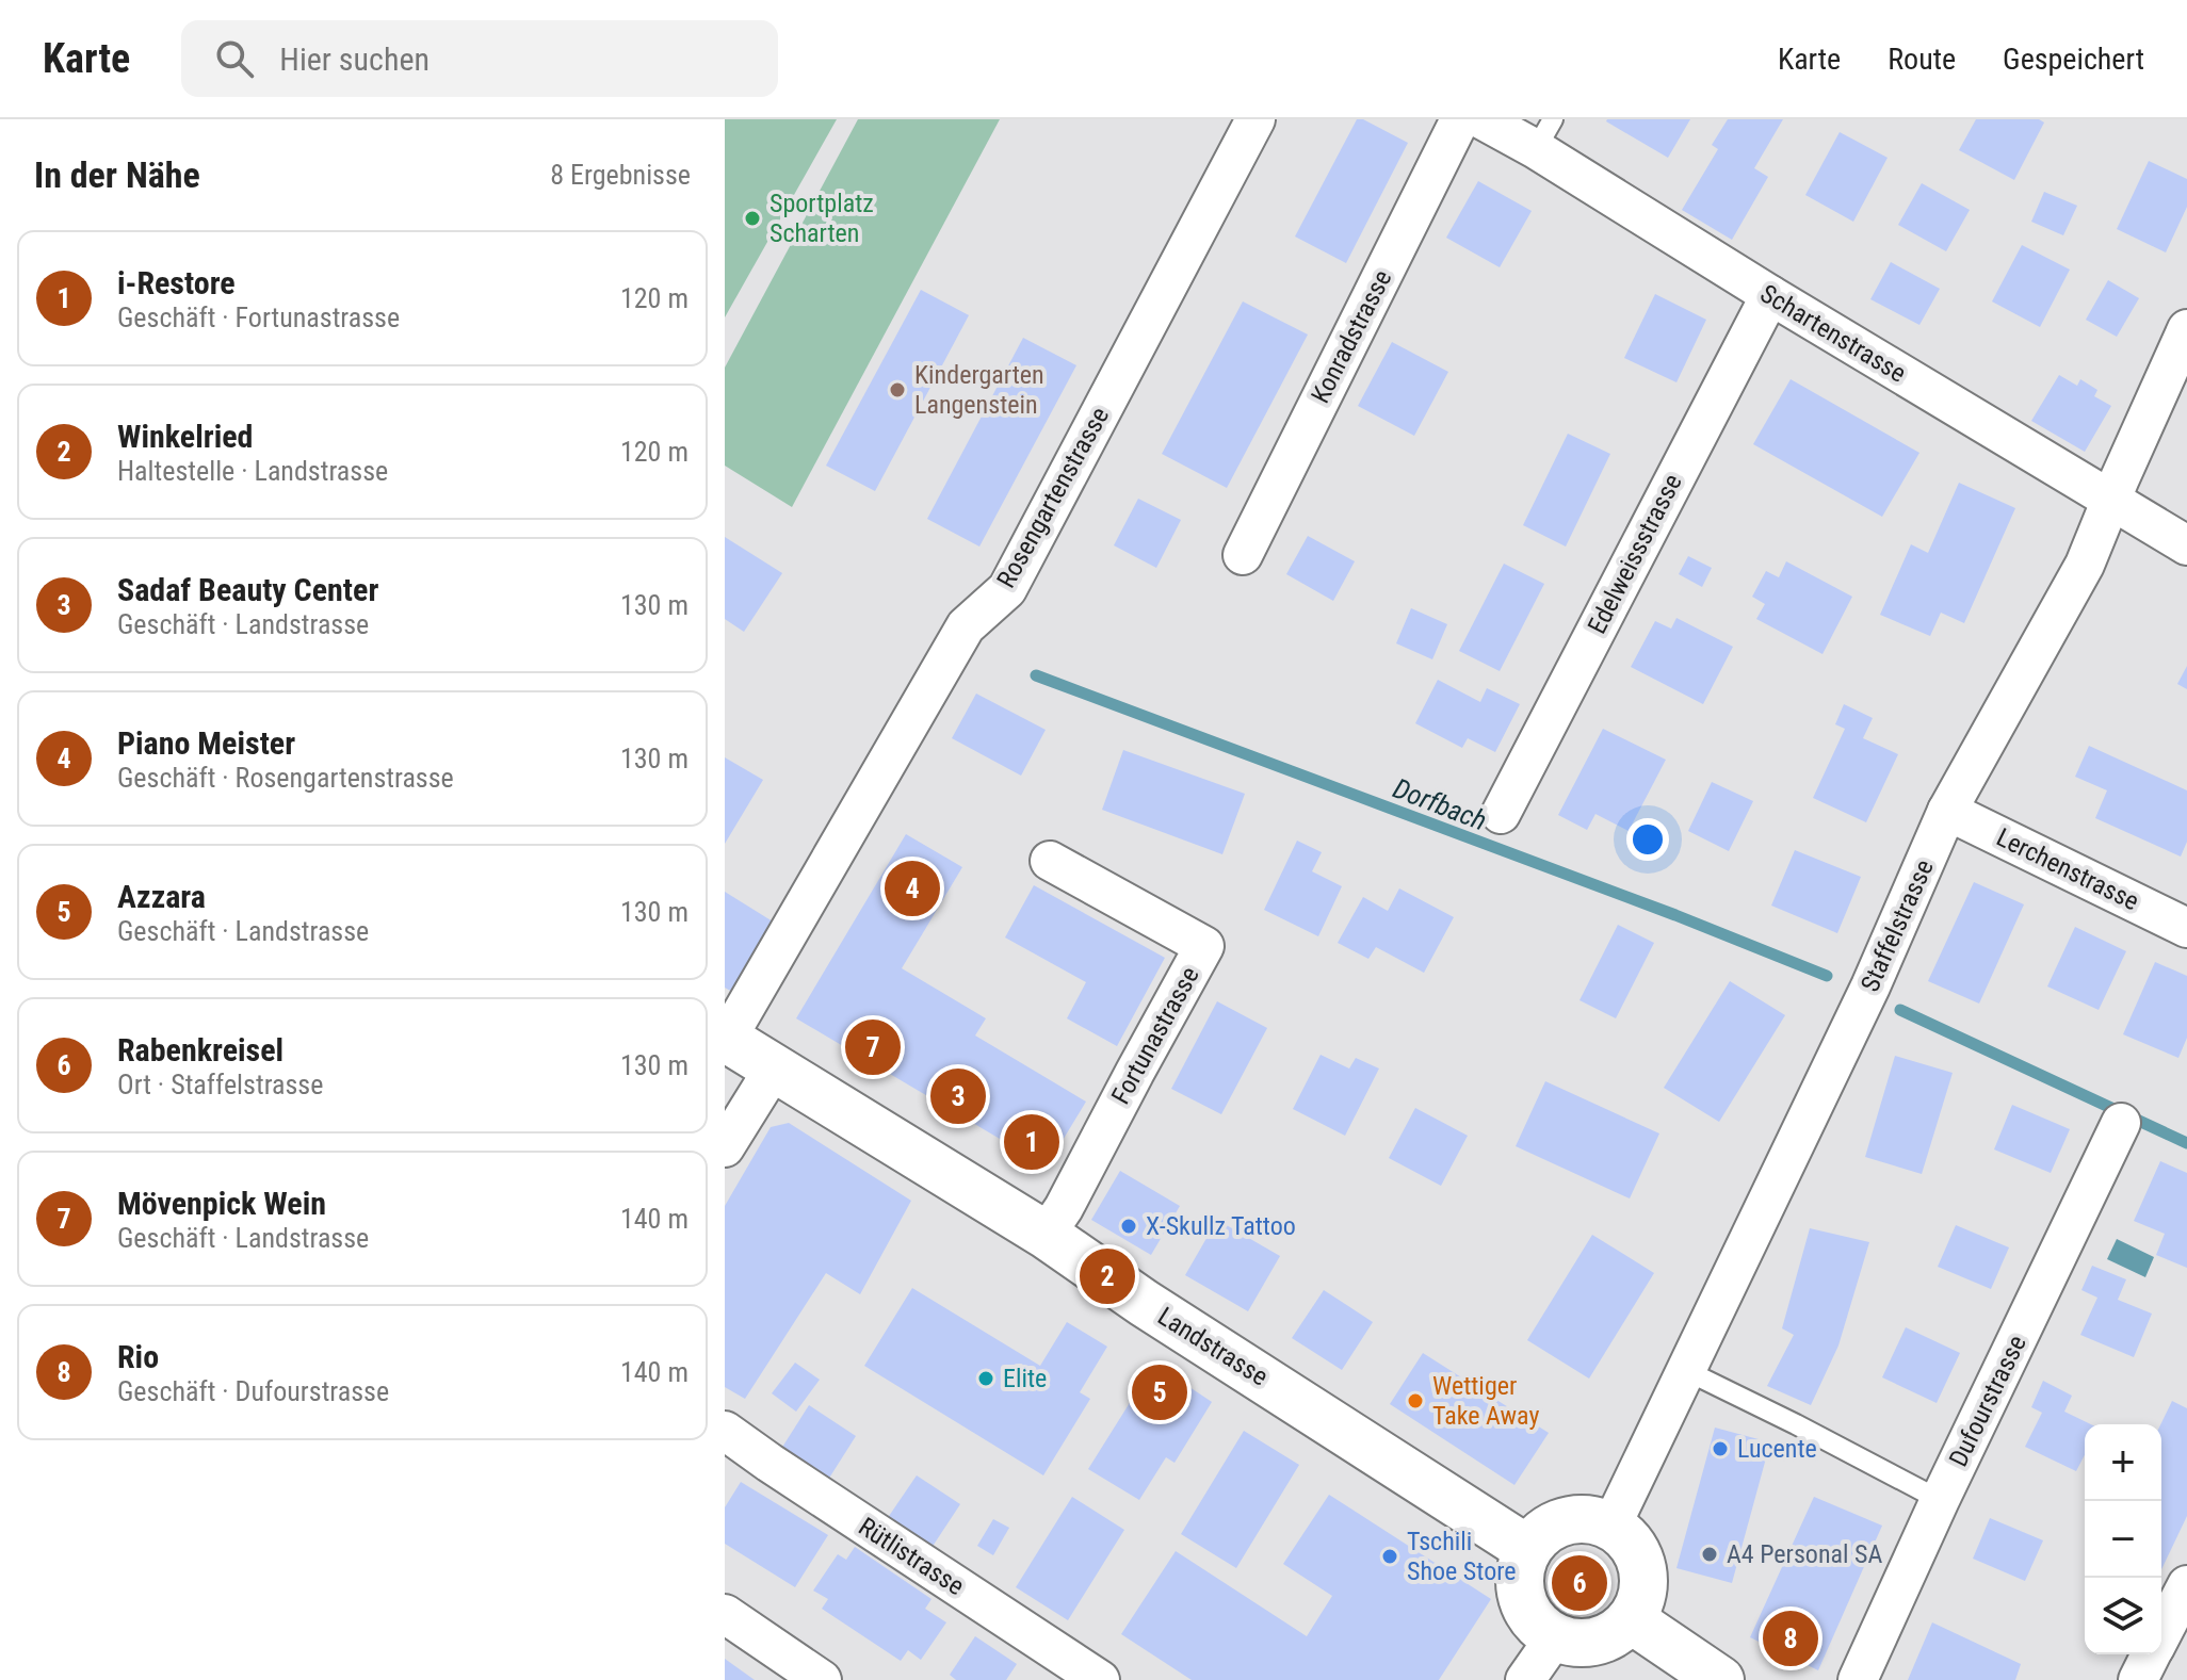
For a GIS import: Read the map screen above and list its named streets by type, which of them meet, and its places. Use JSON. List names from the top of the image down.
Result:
{
  "streets": {
    "main road": ["Landstrasse"],
    "street": [
      "Schartenstrasse",
      "Konradstrasse",
      "Rosengartenstrasse",
      "Edelweissstrasse",
      "Lerchenstrasse",
      "Staffelstrasse",
      "Fortunastrasse",
      "Dufourstrasse",
      "Rütlistrasse"
    ]
  },
  "crossings": [
    ["Schartenstrasse", "Edelweissstrasse"],
    ["Schartenstrasse", "Staffelstrasse"],
    ["Rosengartenstrasse", "Landstrasse"],
    ["Lerchenstrasse", "Staffelstrasse"],
    ["Staffelstrasse", "Landstrasse"],
    ["Fortunastrasse", "Landstrasse"]
  ],
  "water": ["Dorfbach"],
  "places": [
    "Sportplatz Scharten",
    "Kindergarten Langenstein",
    "X-Skullz Tattoo",
    "Elite",
    "Wettiger Take Away",
    "Lucente",
    "A4 Personal SA",
    "Tschili Shoe Store"
  ],
  "page": {
    "header": "Karte",
    "search": "Hier suchen",
    "nav": ["Karte", "Route", "Gespeichert"],
    "heading": ["In der Nähe", "8 Ergebnisse"],
    "list": [
      {
        "mark": "1",
        "name": "i-Restore",
        "note": "Geschäft · Fortunastrasse",
        "value": "120 m"
      },
      {
        "mark": "2",
        "name": "Winkelried",
        "note": "Haltestelle · Landstrasse",
        "value": "120 m"
      },
      {
        "mark": "3",
        "name": "Sadaf Beauty Center",
        "note": "Geschäft · Landstrasse",
        "value": "130 m"
      },
      {
        "mark": "4",
        "name": "Piano Meister",
        "note": "Geschäft · Rosengartenstrasse",
        "value": "130 m"
      },
      {
        "mark": "5",
        "name": "Azzara",
        "note": "Geschäft · Landstrasse",
        "value": "130 m"
      },
      {
        "mark": "6",
        "name": "Rabenkreisel",
        "note": "Ort · Staffelstrasse",
        "value": "130 m"
      },
      {
        "mark": "7",
        "name": "Mövenpick Wein",
        "note": "Geschäft · Landstrasse",
        "value": "140 m"
      },
      {
        "mark": "8",
        "name": "Rio",
        "note": "Geschäft · Dufourstrasse",
        "value": "140 m"
      }
    ],
    "pins": [
      "4",
      "7",
      "3",
      "1",
      "2",
      "5",
      "6",
      "8"
    ],
    "map_buttons": ["+", "−"]
  }
}
